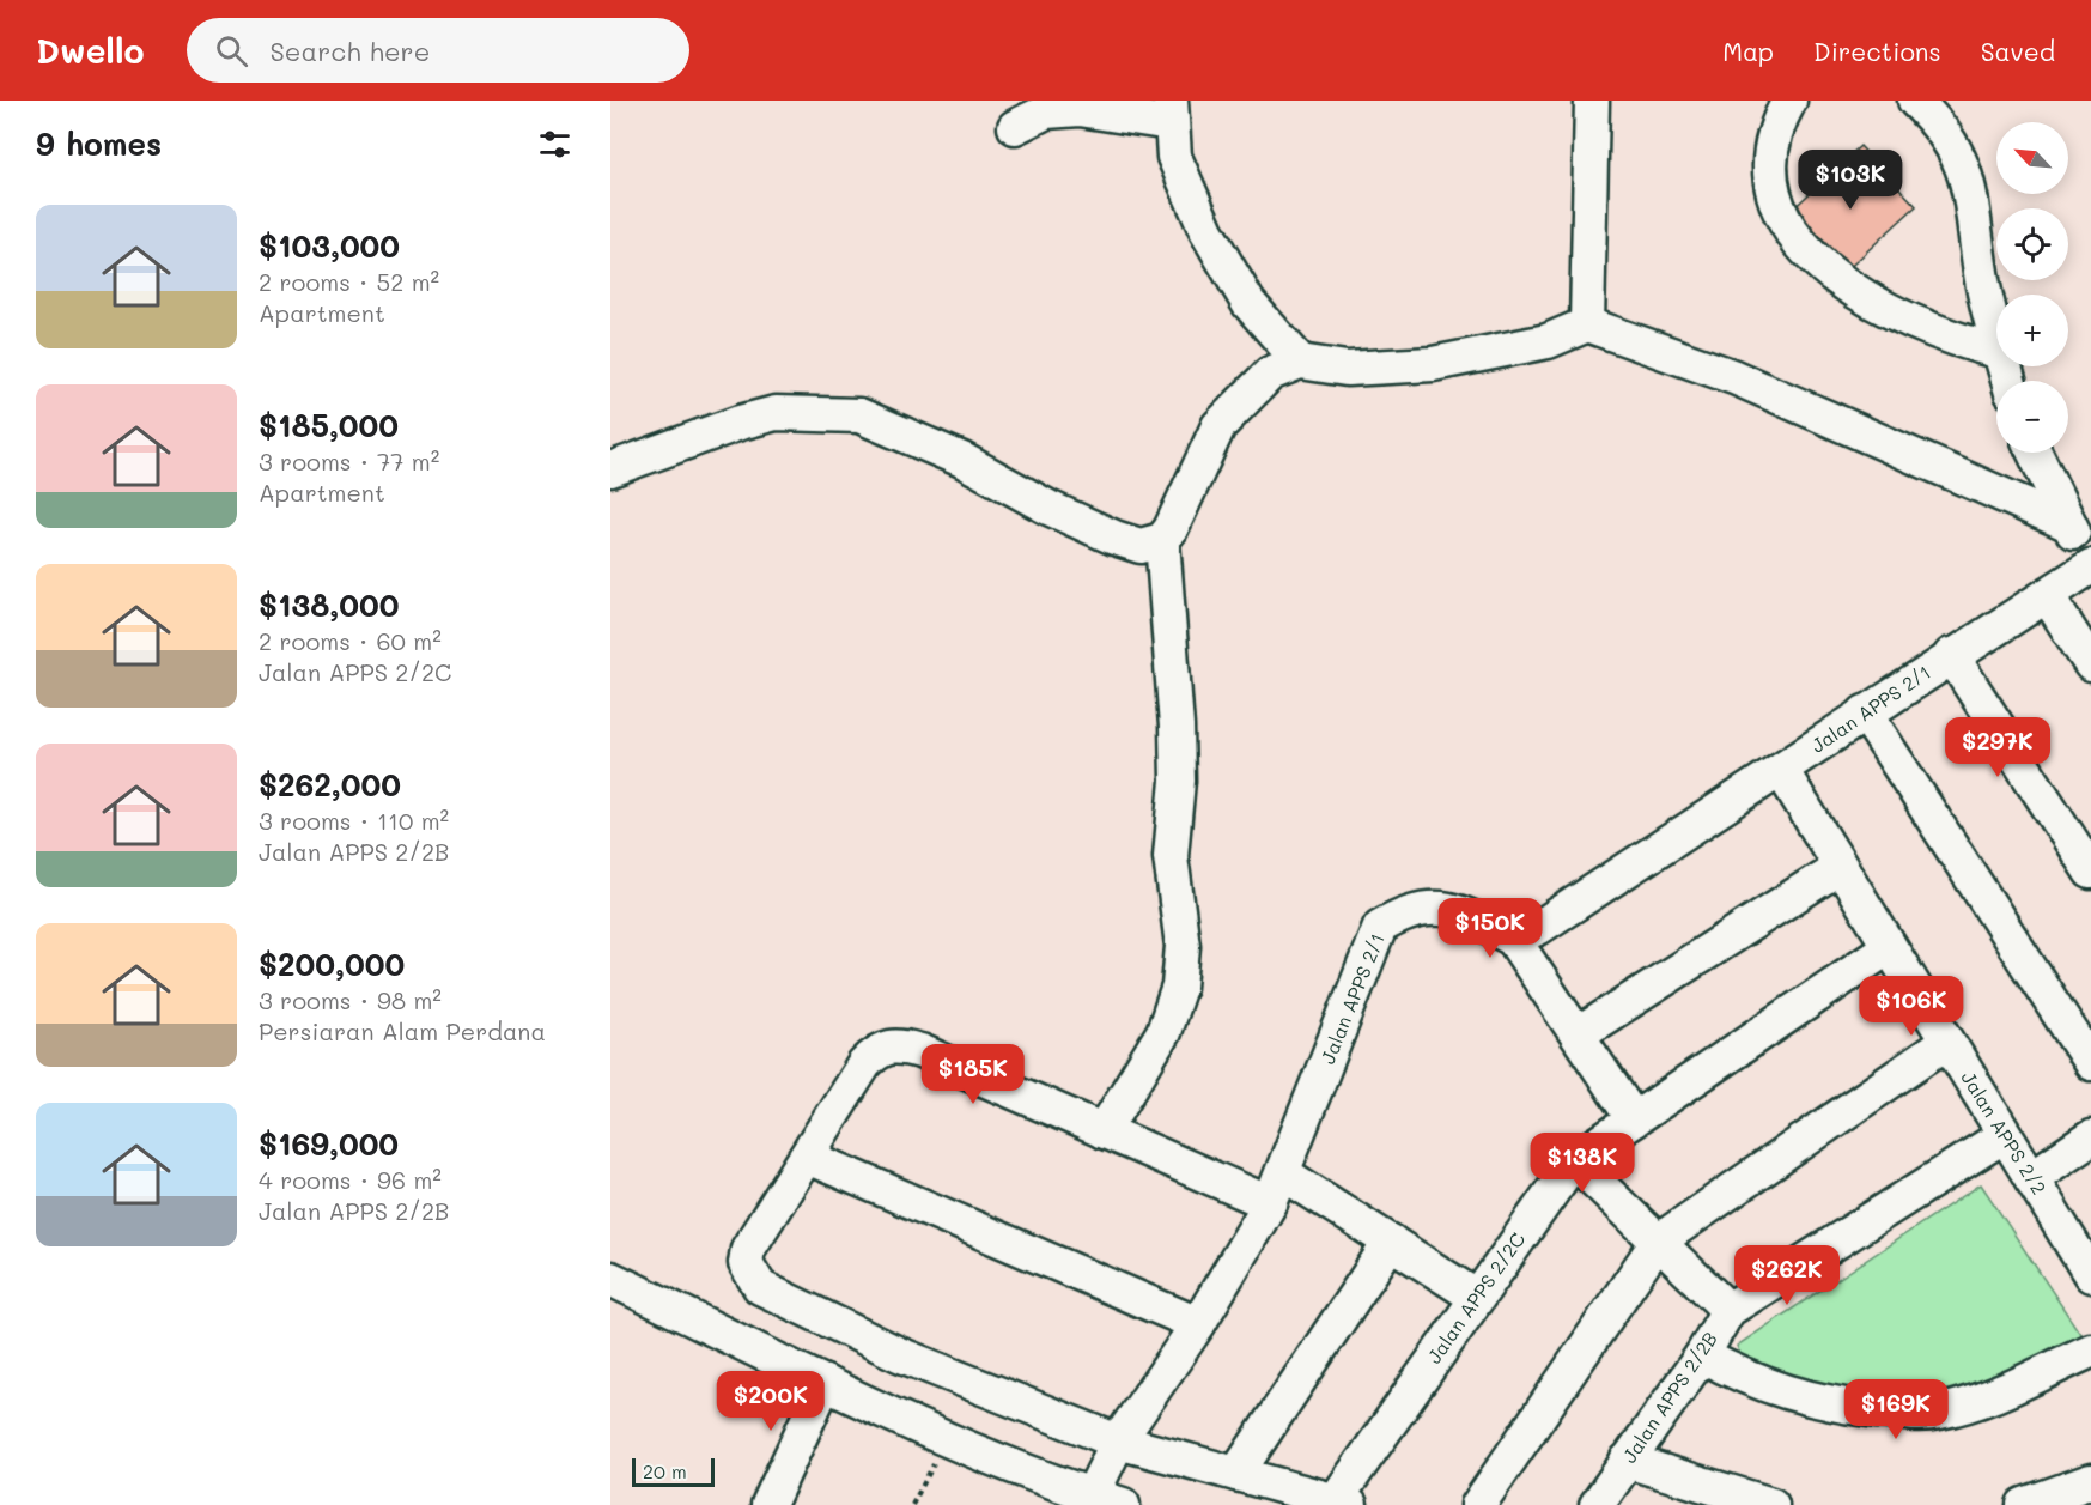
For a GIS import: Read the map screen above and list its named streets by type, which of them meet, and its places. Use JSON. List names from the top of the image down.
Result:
{
  "streets": {
    "street": [
      "Jalan APPS 2/1",
      "Jalan APPS 2/2",
      "Jalan APPS 2/2C",
      "Jalan APPS 2/2B"
    ]
  },
  "crossings": [
    ["Jalan APPS 2/1", "Jalan APPS 2/2"],
    ["Jalan APPS 2/2", "Jalan APPS 2/2C"],
    ["Jalan APPS 2/2", "Jalan APPS 2/2B"]
  ],
  "scale_bar": "20 m",
  "north": "top left",
  "page": {
    "header": "Dwello",
    "search": "Search here",
    "nav": ["Map", "Directions", "Saved"],
    "heading": "9 homes",
    "map_buttons": ["+", "−"],
    "price": [
      "$103K",
      "$297K",
      "$150K",
      "$106K",
      "$185K",
      "$138K",
      "$262K",
      "$200K",
      "$169K"
    ],
    "list": [
      {
        "name": "$103,000",
        "note": "2 rooms · 52 m² · Apartment"
      },
      {
        "name": "$185,000",
        "note": "3 rooms · 77 m² · Apartment"
      },
      {
        "name": "$138,000",
        "note": "2 rooms · 60 m² · Jalan APPS 2/2C"
      },
      {
        "name": "$262,000",
        "note": "3 rooms · 110 m² · Jalan APPS 2/2B"
      },
      {
        "name": "$200,000",
        "note": "3 rooms · 98 m² · Persiaran Alam Perdana"
      },
      {
        "name": "$169,000",
        "note": "4 rooms · 96 m² · Jalan APPS 2/2B"
      }
    ],
    "scale": "20 m"
  }
}
